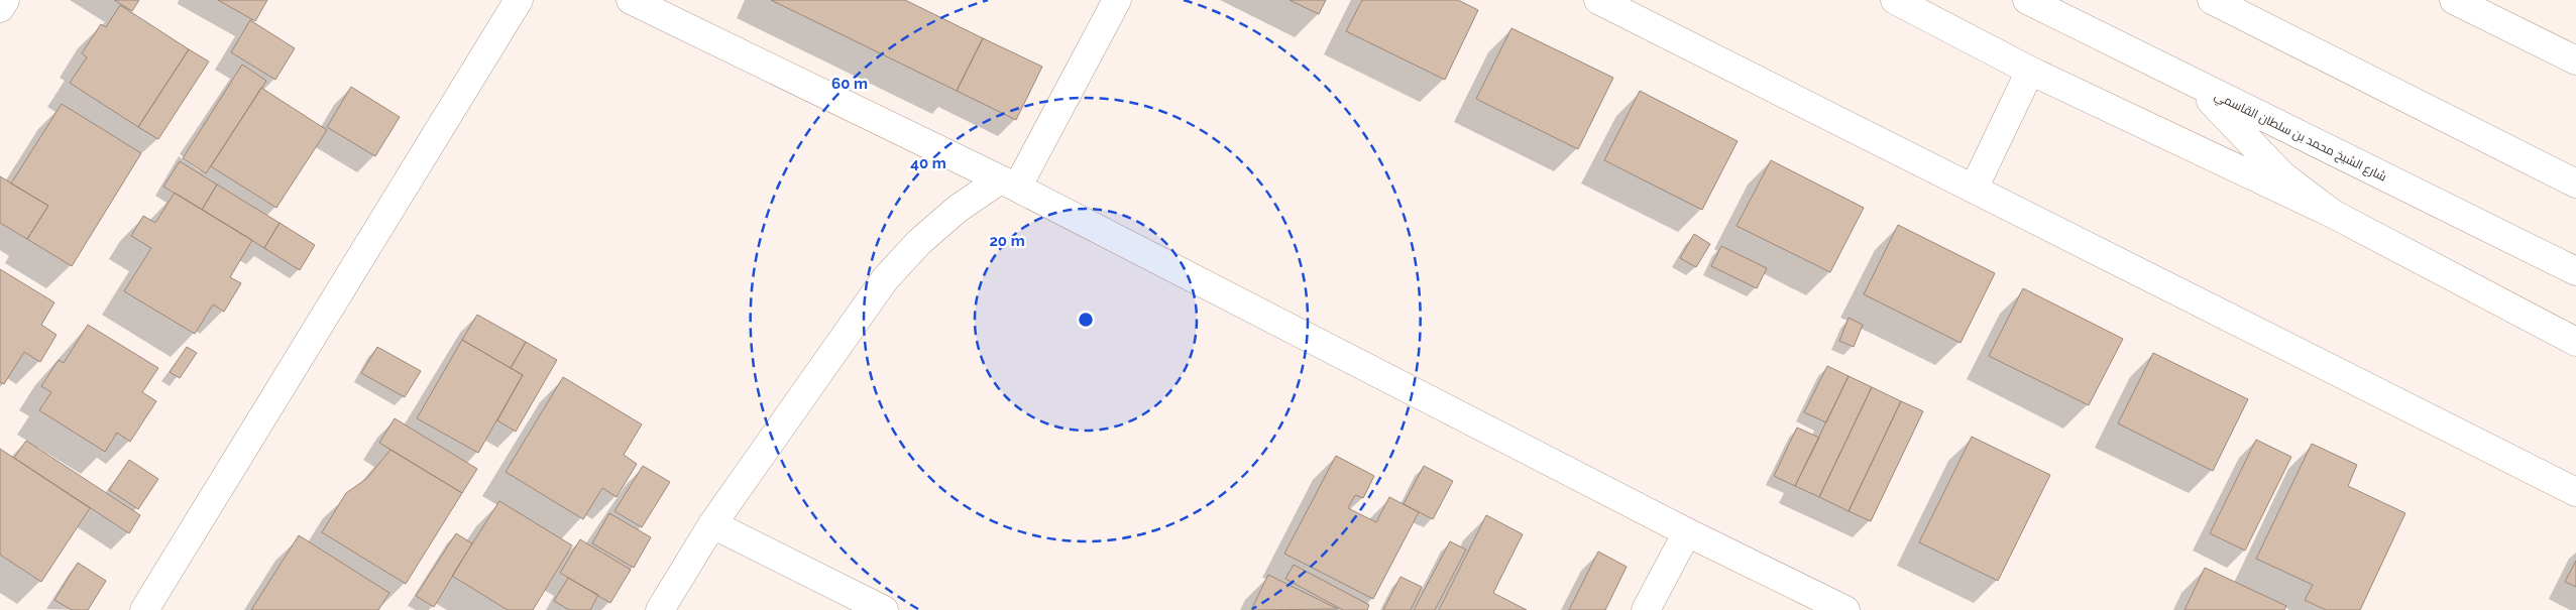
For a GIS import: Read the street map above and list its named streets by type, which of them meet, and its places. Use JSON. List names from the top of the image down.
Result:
{
  "streets": {
    "street": ["شارع الشيخ محمد بن سلطان القاسمي"]
  },
  "rings": ["60 m", "40 m", "20 m"]
}
